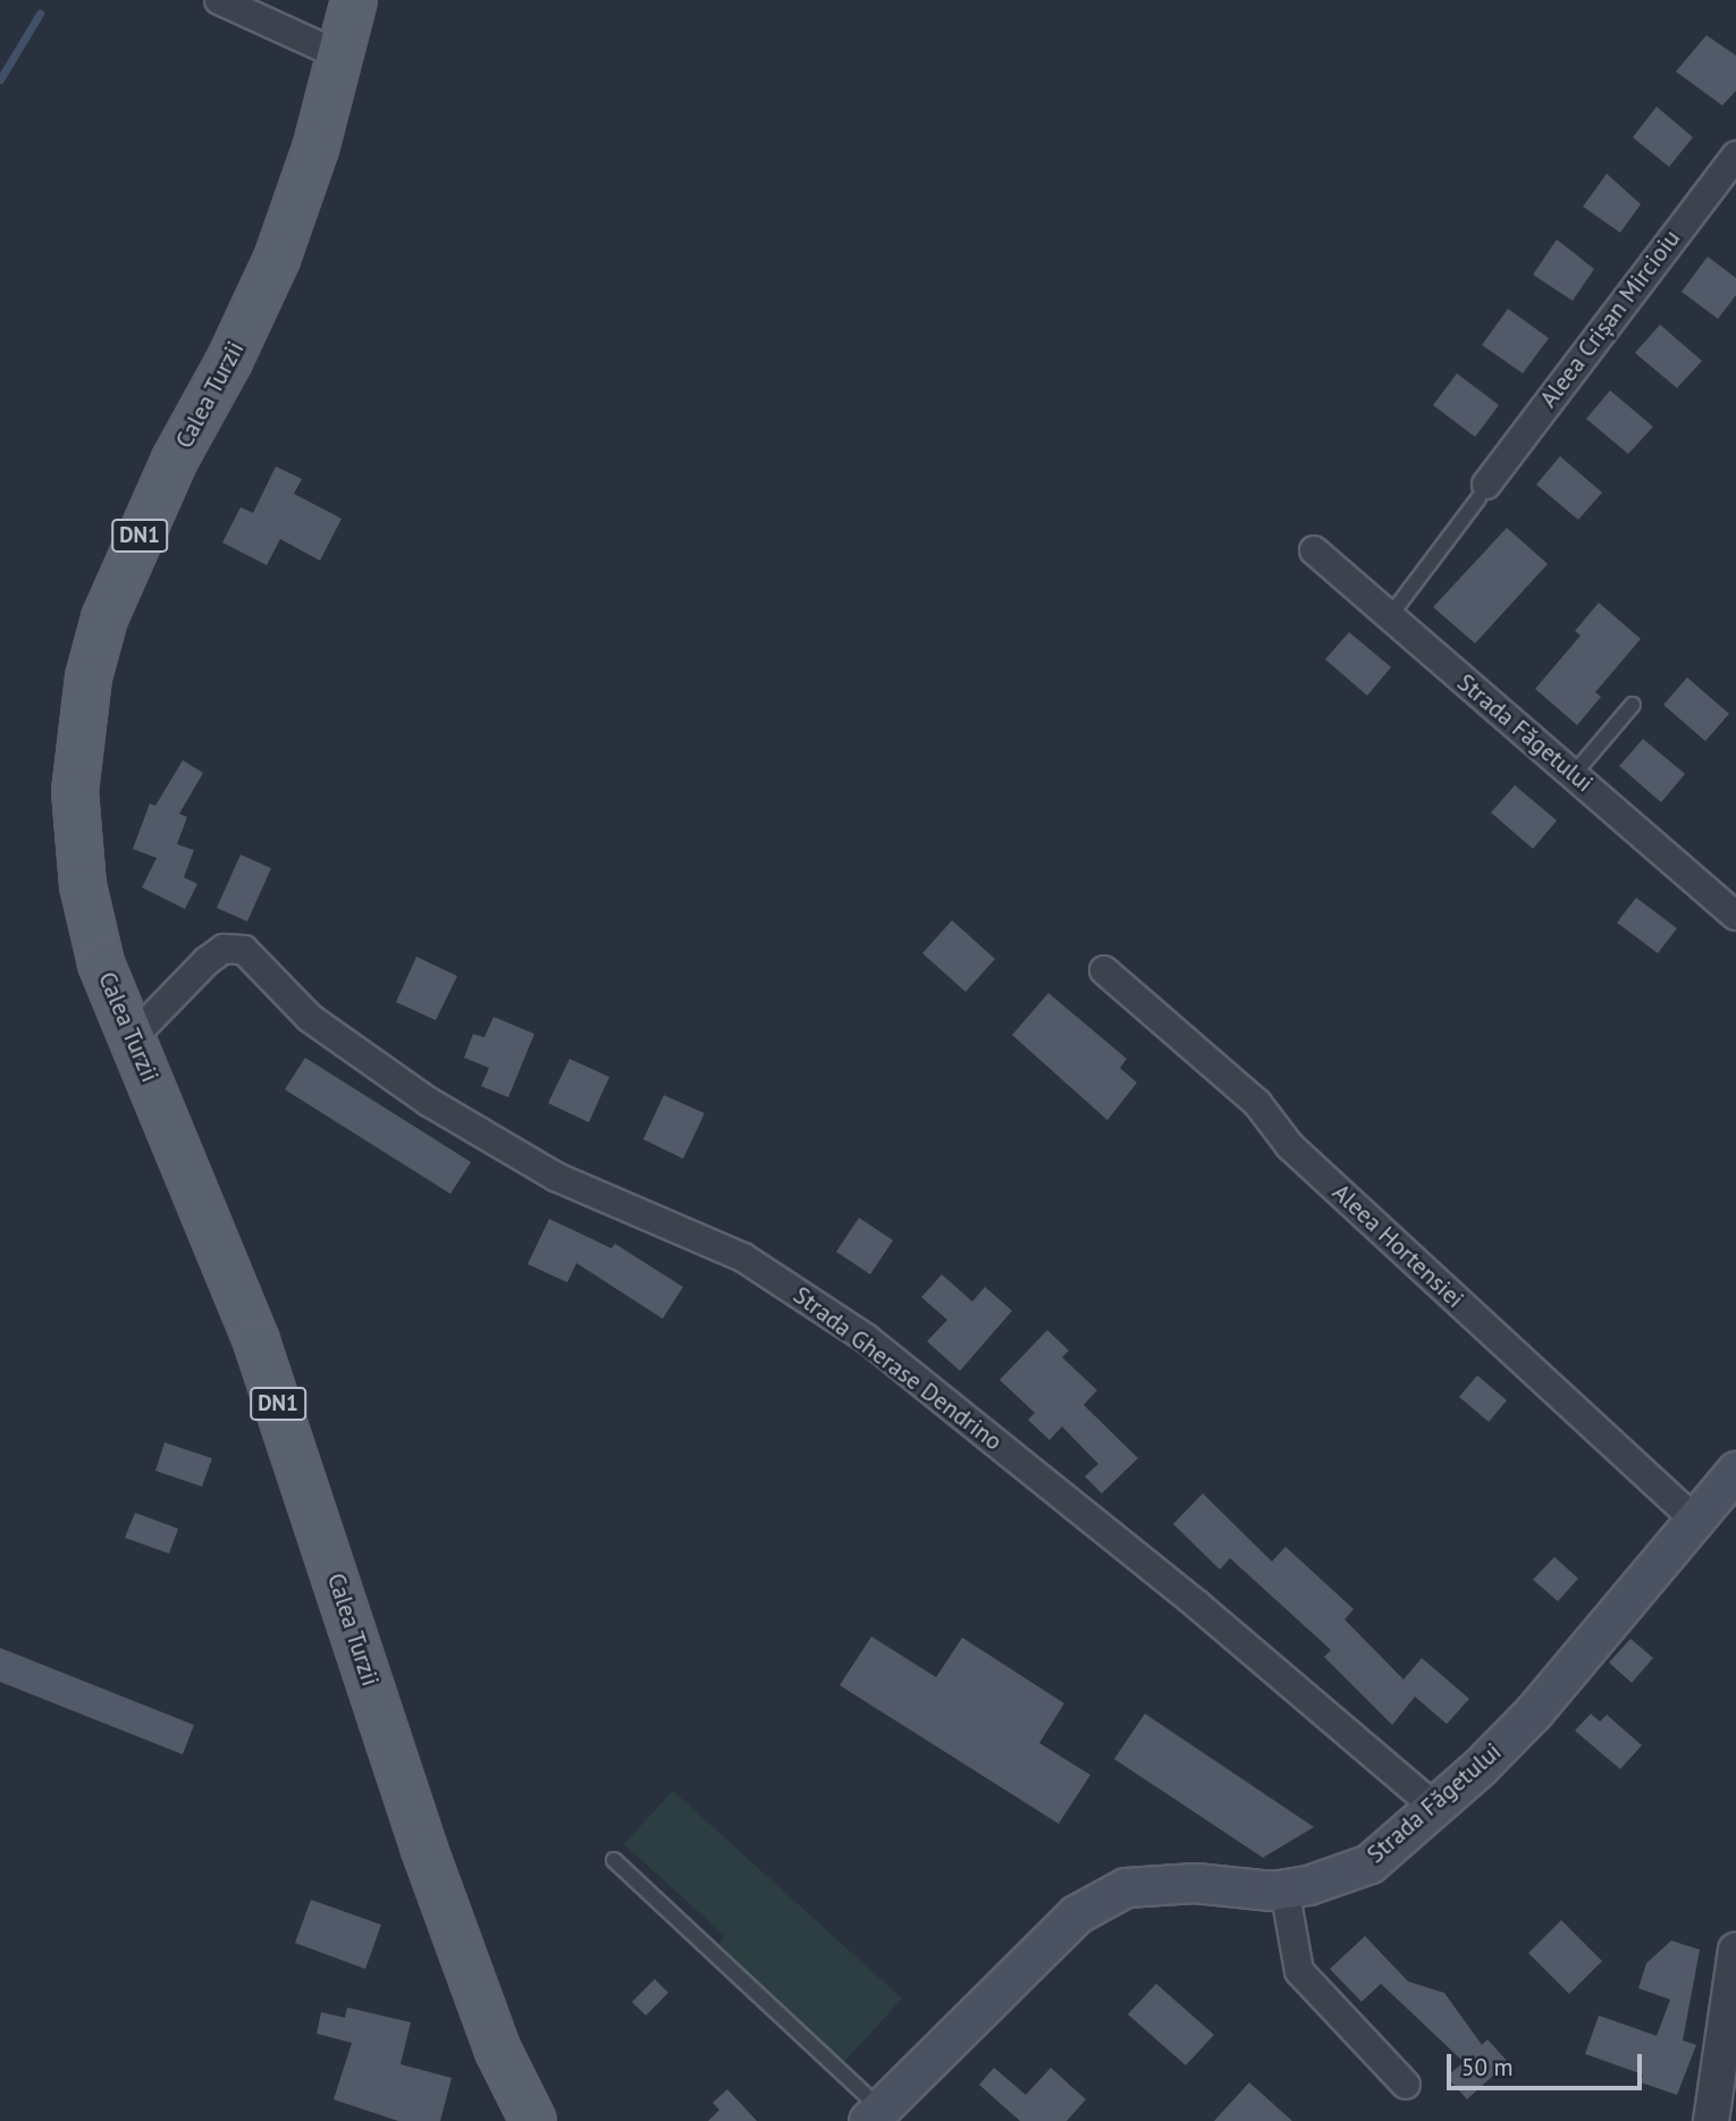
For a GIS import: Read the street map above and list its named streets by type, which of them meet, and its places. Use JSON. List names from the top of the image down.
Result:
{
  "streets": {
    "main road": ["Calea Turzii", "DN1", "Strada Făgetului"],
    "street": ["Aleea Crișan Mircioiu", "Aleea Hortensiei", "Strada Gherase Dendrino"]
  },
  "crossings": [
    ["Calea Turzii", "Strada Gherase Dendrino"],
    ["Strada Făgetului", "Aleea Hortensiei"],
    ["Strada Făgetului", "Strada Gherase Dendrino"]
  ],
  "scale_bar": "50 m"
}
